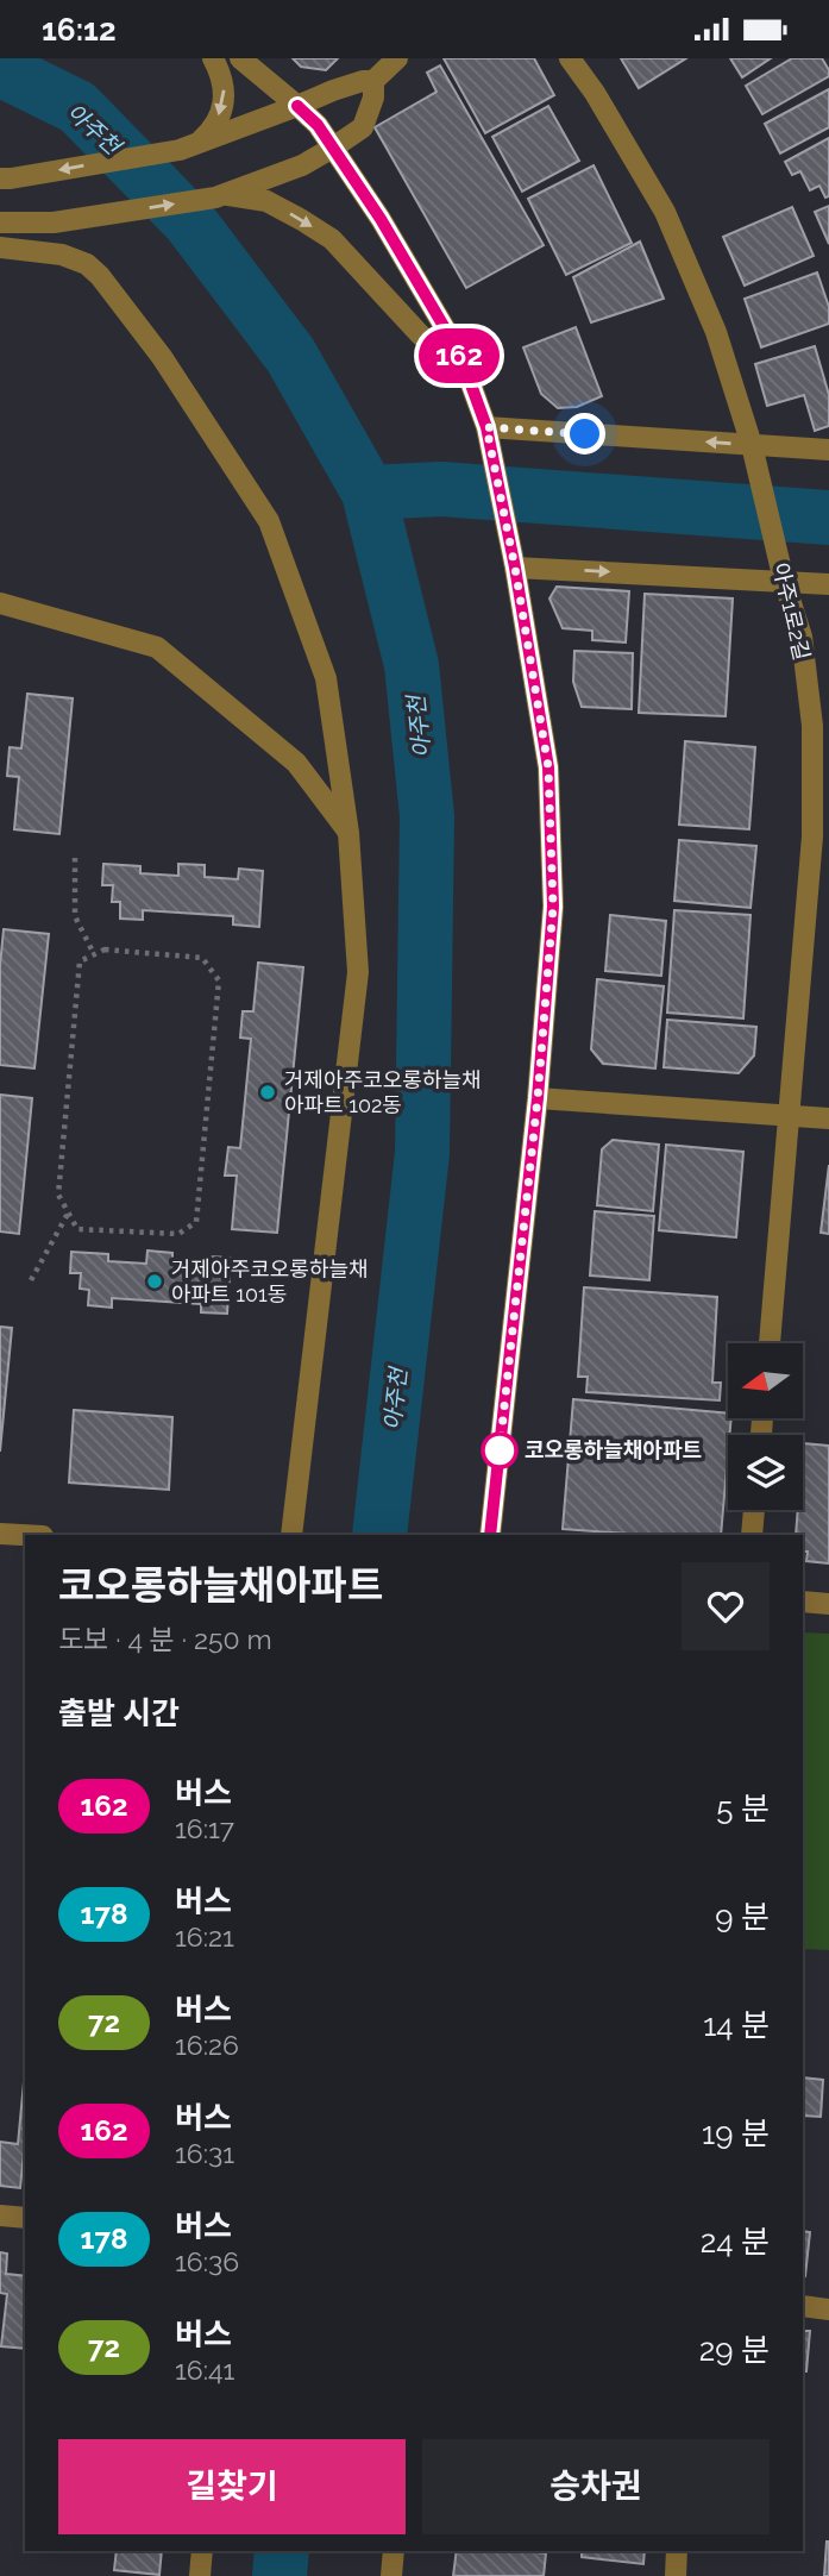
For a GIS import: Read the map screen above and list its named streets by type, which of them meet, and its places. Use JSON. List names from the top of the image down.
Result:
{
  "streets": {
    "street": ["아주1로2길"]
  },
  "water": ["아주천"],
  "places": ["거제아주코오롱하늘채 아파트 102동", "거제아주코오롱하늘채 아파트 101동", "코오롱하늘채아파트"],
  "lines": ["bus line 162"],
  "north": "left",
  "page": {
    "status": "16:12",
    "on_map": "162",
    "heading": [
      ["코오롱하늘채아파트", "도보 · 4 분 · 250 m"],
      "출발 시간"
    ],
    "list": [
      {
        "mark": "162",
        "name": "버스",
        "note": "16:17",
        "value": "5 분"
      },
      {
        "mark": "178",
        "name": "버스",
        "note": "16:21",
        "value": "9 분"
      },
      {
        "mark": "72",
        "name": "버스",
        "note": "16:26",
        "value": "14 분"
      },
      {
        "mark": "162",
        "name": "버스",
        "note": "16:31",
        "value": "19 분"
      },
      {
        "mark": "178",
        "name": "버스",
        "note": "16:36",
        "value": "24 분"
      },
      {
        "mark": "72",
        "name": "버스",
        "note": "16:41",
        "value": "29 분"
      }
    ],
    "buttons": ["길찾기", "승차권"]
  }
}
